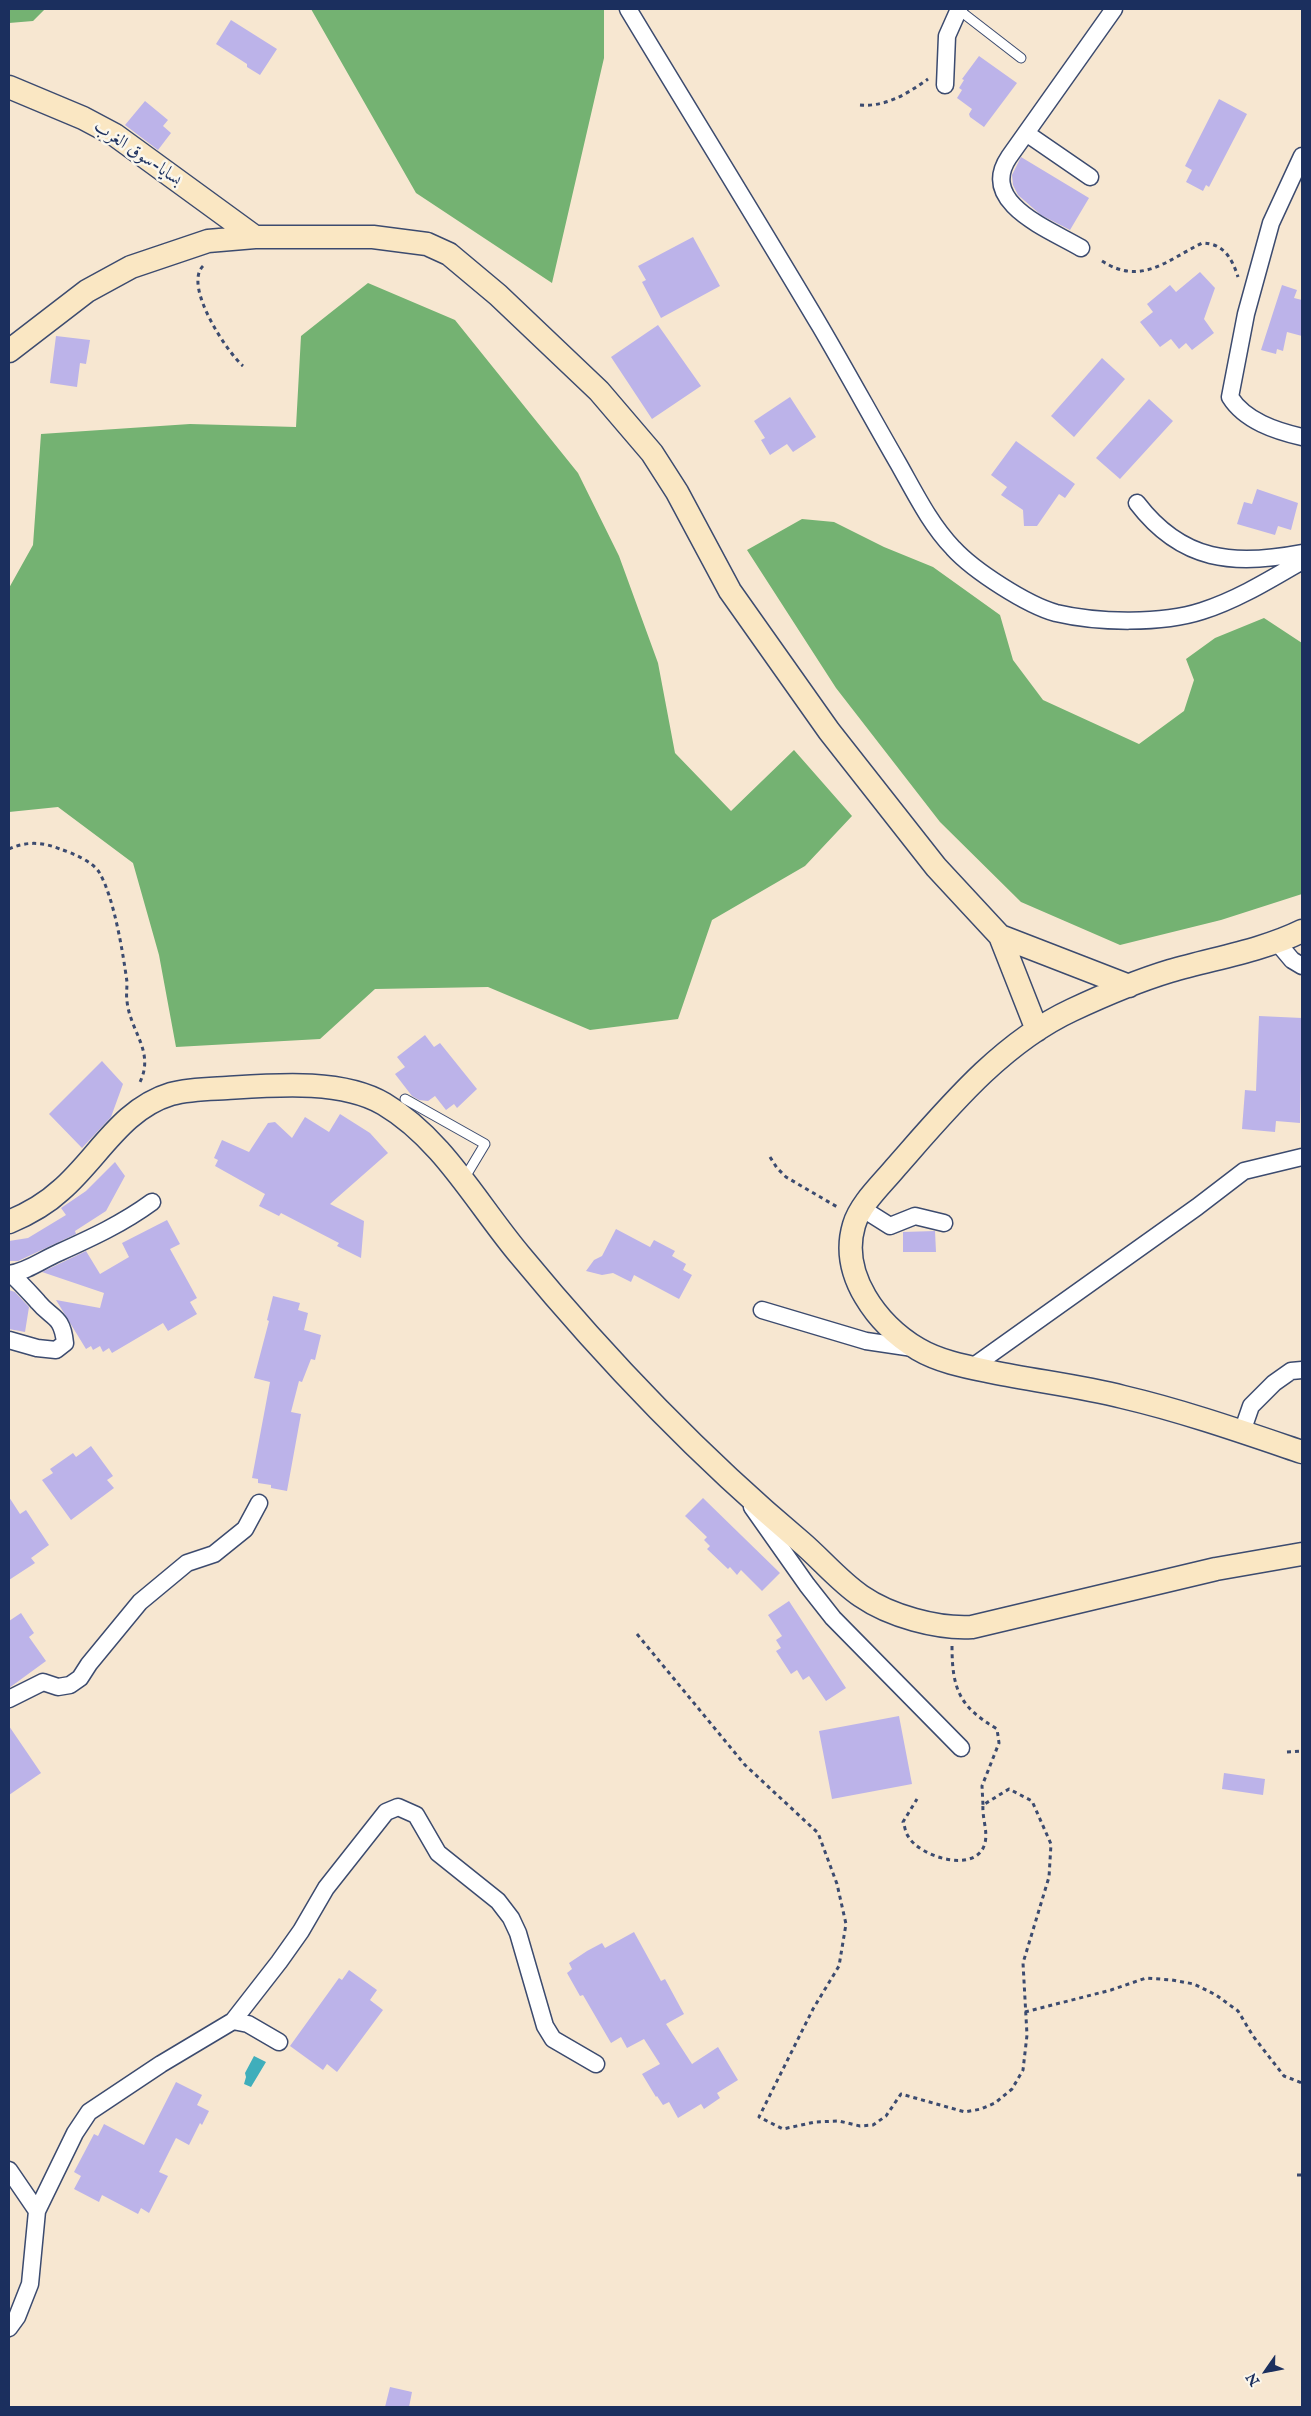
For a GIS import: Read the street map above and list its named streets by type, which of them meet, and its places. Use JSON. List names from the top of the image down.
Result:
{
  "streets": {
    "street": ["بسايا-سوق الغرب"]
  },
  "north": "bottom left"
}
